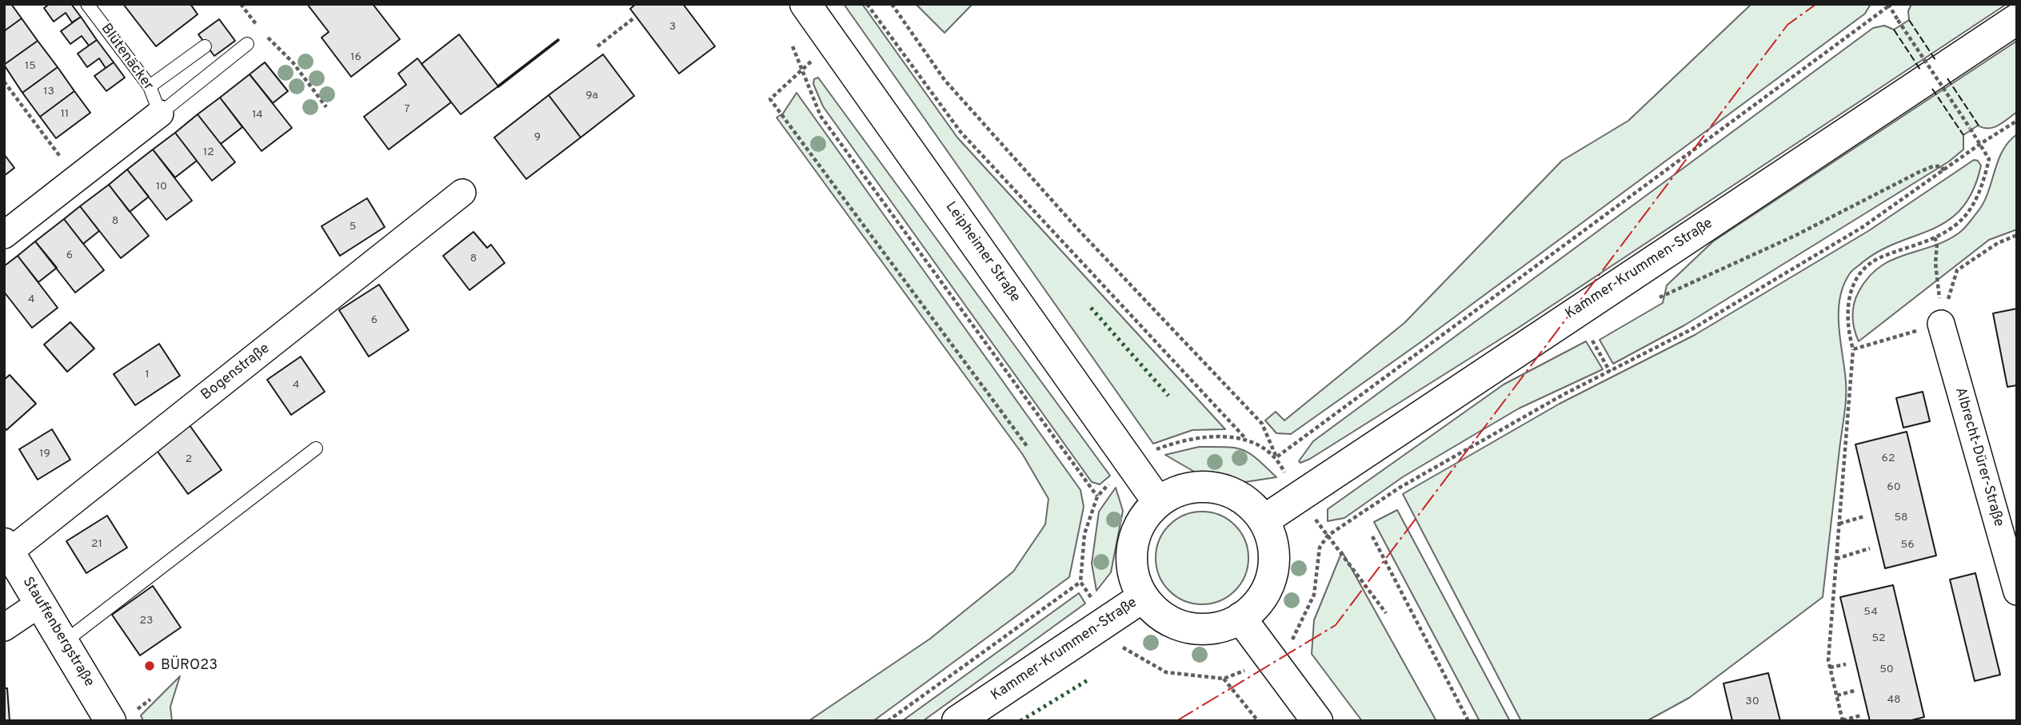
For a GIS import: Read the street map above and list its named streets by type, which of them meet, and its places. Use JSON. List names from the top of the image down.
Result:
{
  "streets": {
    "main road": ["Leipheimer Straße", "Kammer-Krummen-Straße", "Stauffenbergstraße"],
    "street": ["Bogenstraße", "Albrecht-Dürer-Straße"],
    "lane": ["Blütenäcker"]
  },
  "crossings": [
    ["Leipheimer Straße", "Kammer-Krummen-Straße"],
    ["Bogenstraße", "Stauffenbergstraße"]
  ],
  "places": ["BÜRO23"],
  "house_numbers": [
    "3",
    "16",
    "15",
    "13",
    "9a",
    "7",
    "11",
    "14",
    "9",
    "12",
    "10",
    "8",
    "5",
    "6",
    "8",
    "4",
    "6",
    "1",
    "4",
    "19",
    "62",
    "2",
    "60",
    "58",
    "21",
    "56",
    "54",
    "23",
    "52",
    "50",
    "48",
    "30"
  ]
}
